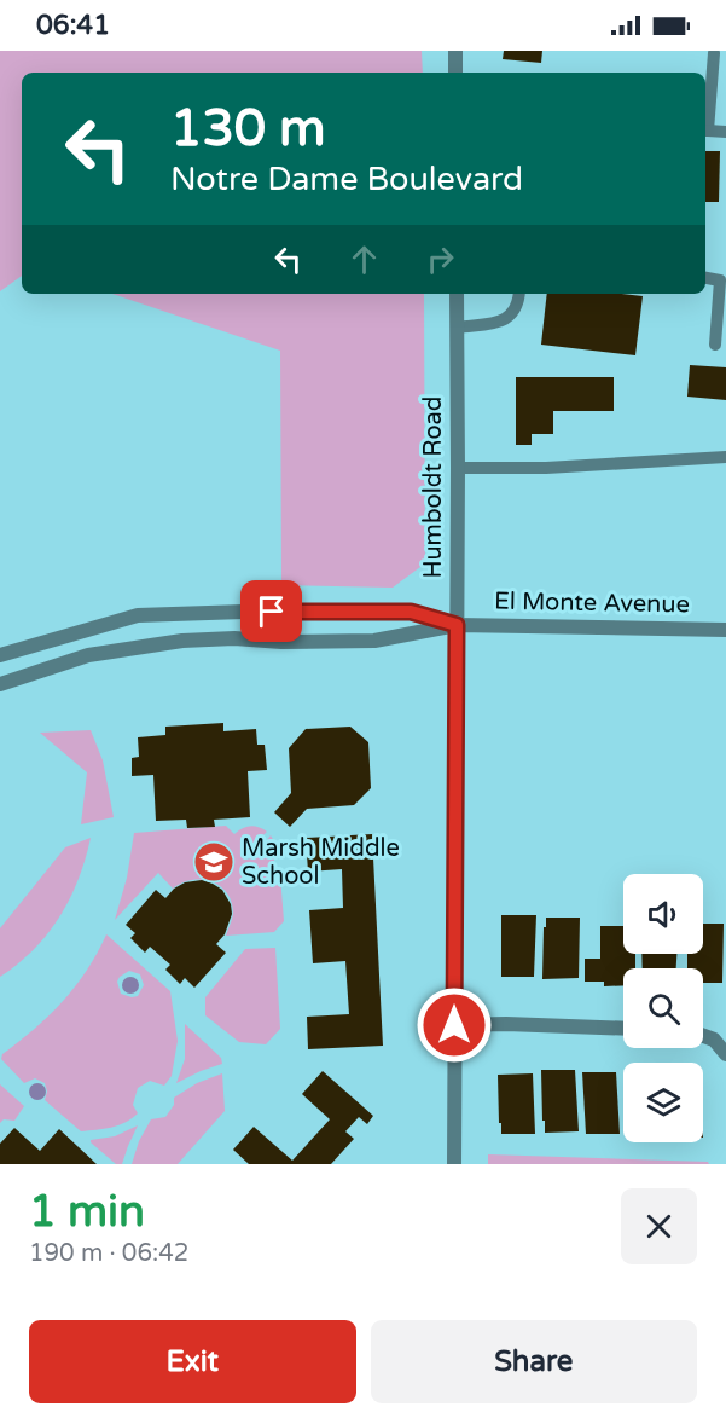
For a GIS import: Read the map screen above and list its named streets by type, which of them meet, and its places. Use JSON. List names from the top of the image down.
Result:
{
  "streets": {
    "street": ["Humboldt Road", "El Monte Avenue"]
  },
  "crossings": [
    ["Humboldt Road", "El Monte Avenue"]
  ],
  "places": {
    "school or university": ["Marsh Middle School"]
  },
  "page": {
    "status": "06:41",
    "turn": ["130 m", "Notre Dame Boulevard"],
    "heading": ["1 min", "190 m · 06:42"],
    "buttons": ["Exit", "Share"]
  }
}
